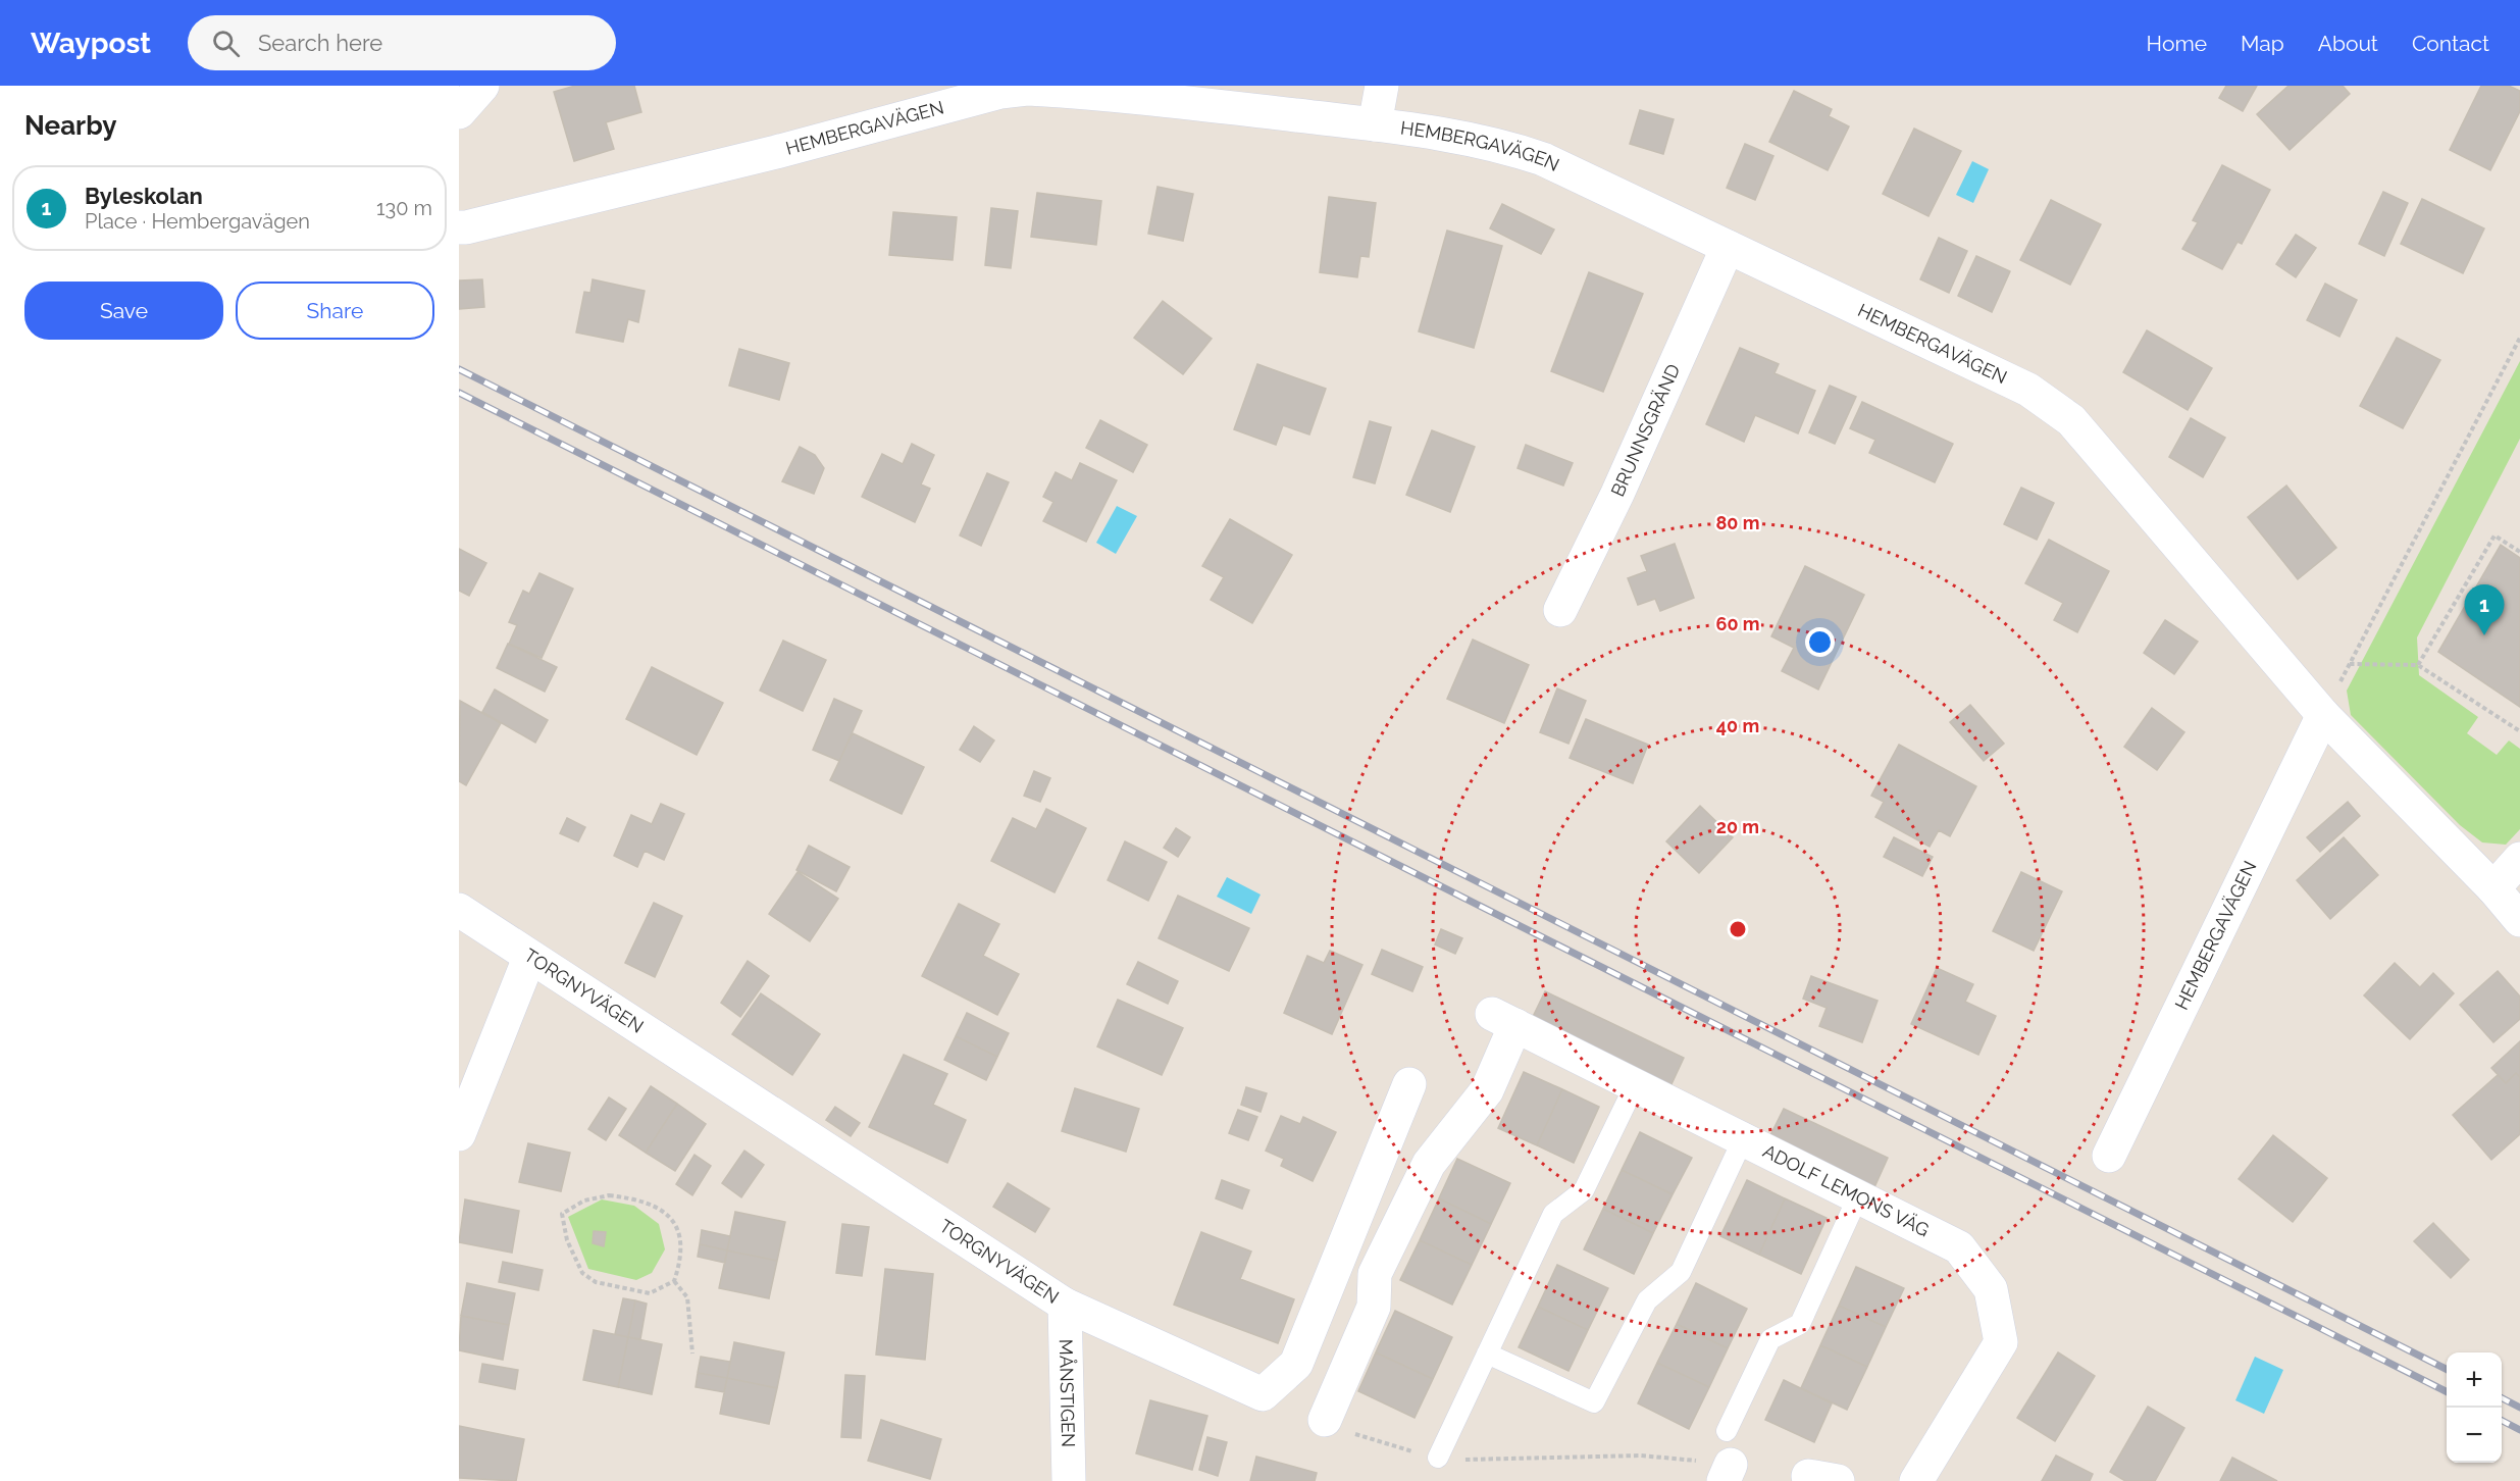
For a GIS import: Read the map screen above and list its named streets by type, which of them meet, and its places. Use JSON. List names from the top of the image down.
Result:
{
  "streets": {
    "street": [
      "HEMBERGAVÄGEN",
      "BRUNNSGRÄND",
      "TORGNYVÄGEN",
      "ADOLF LEMONS VÄG",
      "MÅNSTIGEN"
    ]
  },
  "crossings": [
    ["HEMBERGAVÄGEN", "BRUNNSGRÄND"],
    ["TORGNYVÄGEN", "MÅNSTIGEN"]
  ],
  "page": {
    "header": "Waypost",
    "search": "Search here",
    "nav": [
      "Home",
      "Map",
      "About",
      "Contact"
    ],
    "heading": "Nearby",
    "list": [
      {
        "mark": "1",
        "name": "Byleskolan",
        "note": "Place · Hembergavägen",
        "value": "130 m"
      }
    ],
    "buttons": ["Save", "Share"],
    "pins": "1",
    "map_buttons": ["+", "−"]
  },
  "rings": [
    "80 m",
    "60 m",
    "40 m",
    "20 m"
  ]
}
